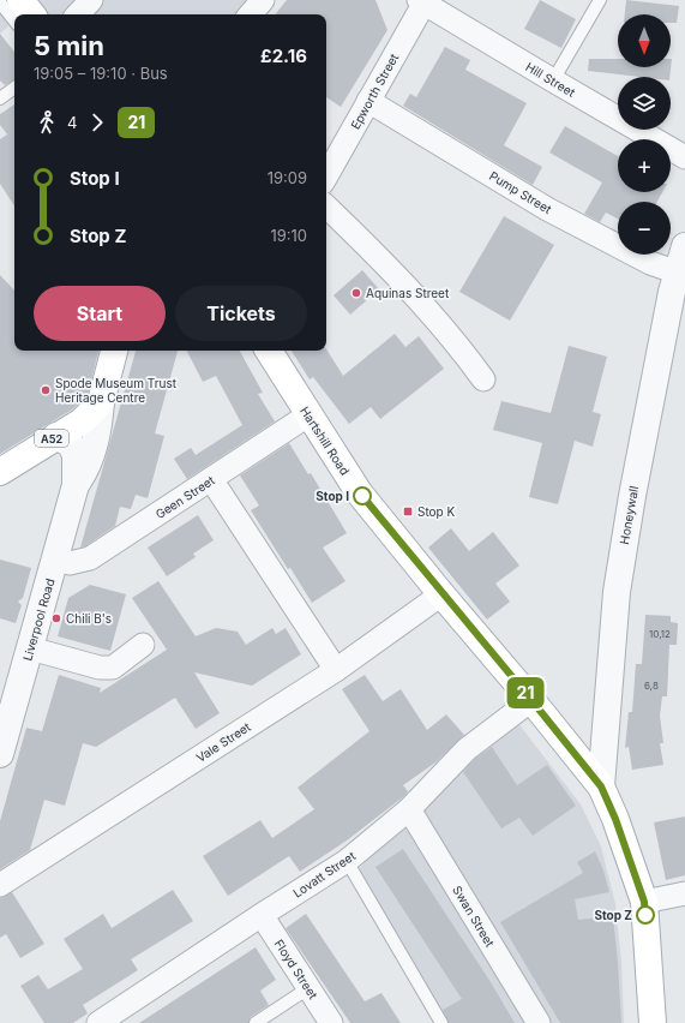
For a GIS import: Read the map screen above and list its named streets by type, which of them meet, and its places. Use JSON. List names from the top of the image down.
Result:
{
  "streets": {
    "main road": ["A52", "Hartshill Road", "Liverpool Road"],
    "street": [
      "Hill Street",
      "Epworth Street",
      "Pump Street",
      "Geen Street",
      "Honeywall",
      "Vale Street",
      "Lovatt Street",
      "Swan Street",
      "Floyd Street"
    ]
  },
  "crossings": [
    ["Hill Street", "Epworth Street"],
    ["Epworth Street", "Pump Street"],
    ["Pump Street", "Honeywall"],
    ["A52", "Liverpool Road"],
    ["Hartshill Road", "Geen Street"],
    ["Hartshill Road", "Honeywall"],
    ["Hartshill Road", "Vale Street"],
    ["Hartshill Road", "Lovatt Street"],
    ["Geen Street", "Liverpool Road"],
    ["Lovatt Street", "Swan Street"],
    ["Lovatt Street", "Floyd Street"]
  ],
  "places": {
    "other": [
      "Aquinas Street",
      "Spode Museum Trust Heritage Centre",
      "Stop I",
      "Chili B's",
      "Stop Z"
    ],
    "transit": ["Stop K"]
  },
  "lines": ["bus line 21"],
  "house_numbers": ["10,12", "6,8"],
  "north": "bottom",
  "page": {
    "on_map": "21",
    "map_buttons": ["+", "−"],
    "heading": ["5 min", "19:05 – 19:10 · Bus", "£2.16"],
    "legs": ["4", "21"],
    "list": [
      {
        "name": "Stop I",
        "value": "19:09"
      },
      {
        "name": "Stop Z",
        "value": "19:10"
      }
    ],
    "buttons": ["Start", "Tickets"]
  }
}
